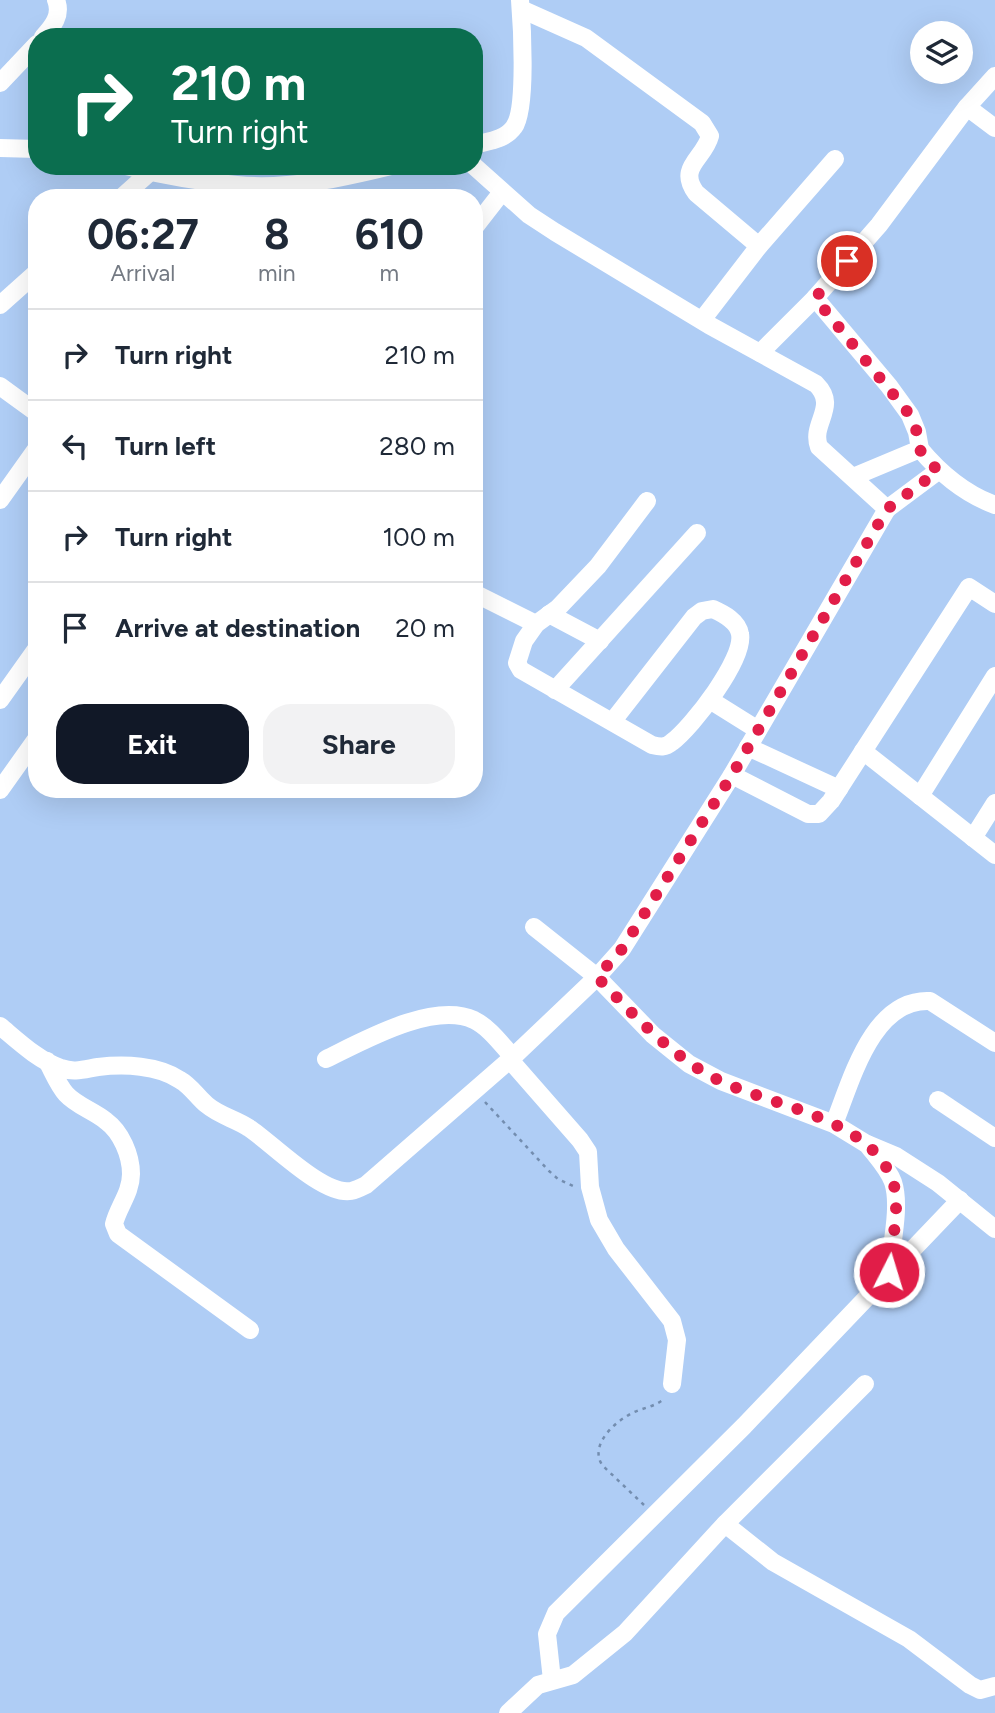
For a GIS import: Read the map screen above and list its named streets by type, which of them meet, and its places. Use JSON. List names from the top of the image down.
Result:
{
  "page": {
    "turn": ["210 m", "Turn right"],
    "eta": [
      "06:27",
      "Arrival",
      "8",
      "min",
      "610",
      "m"
    ],
    "list": [
      {
        "name": "Turn right",
        "value": "210 m"
      },
      {
        "name": "Turn left",
        "value": "280 m"
      },
      {
        "name": "Turn right",
        "value": "100 m"
      },
      {
        "name": "Arrive at destination",
        "value": "20 m"
      }
    ],
    "buttons": ["Exit", "Share"]
  }
}
